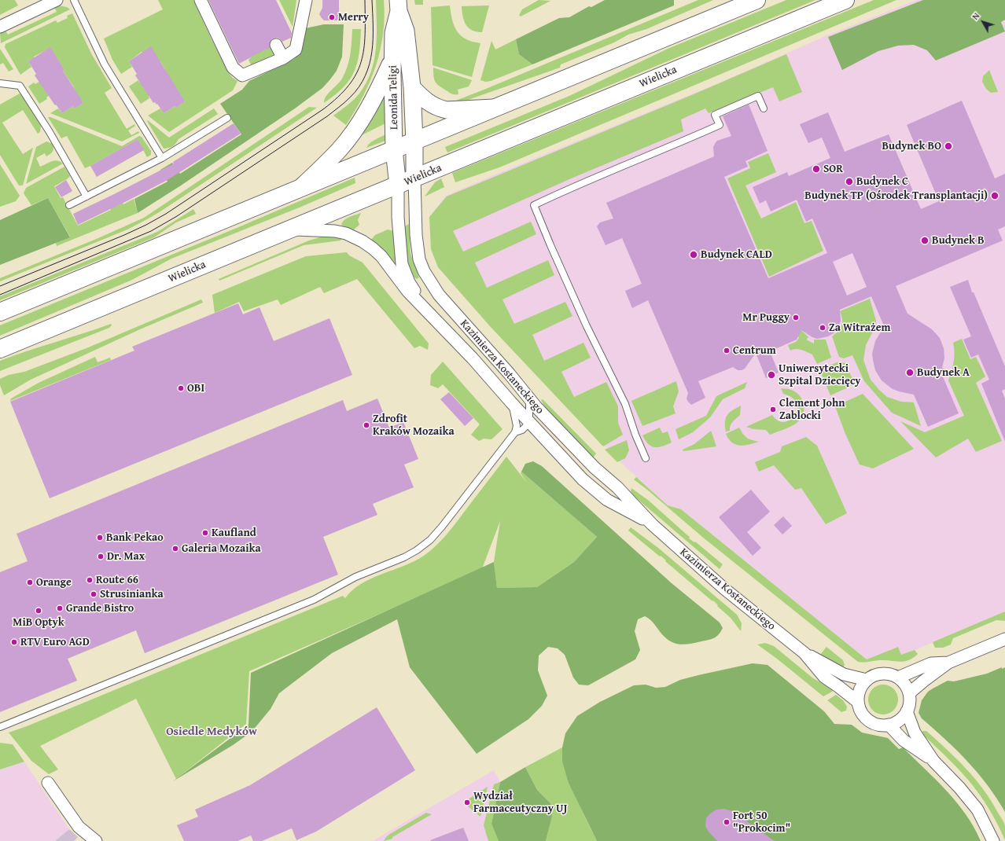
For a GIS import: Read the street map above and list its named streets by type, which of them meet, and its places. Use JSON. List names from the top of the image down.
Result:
{
  "streets": {
    "main road": ["Wielicka"],
    "street": ["Leonida Teligi", "Kazimierza Kostaneckiego"]
  },
  "crossings": [
    ["Wielicka", "Leonida Teligi"],
    ["Wielicka", "Kazimierza Kostaneckiego"],
    ["Leonida Teligi", "Kazimierza Kostaneckiego"]
  ],
  "districts": ["Osiedle Medyków"],
  "places": [
    "Merry",
    "Budynek BO",
    "SOR",
    "Budynek C",
    "Budynek TP (Ośrodek Transplantacji)",
    "Budynek B",
    "Budynek CALD",
    "Mr Puggy",
    "Za Witrażem",
    "Centrum",
    "Budynek A",
    "Uniwersytecki Szpital Dziecięcy",
    "OBI",
    "Clement John Zablocki",
    "Zdrofit Kraków Mozaika",
    "Kaufland",
    "Bank Pekao",
    "Galeria Mozaika",
    "Dr. Max",
    "Route 66",
    "Orange",
    "Strusinianka",
    "Grande Bistro",
    "MiB Optyk",
    "RTV Euro AGD",
    "Wydział Farmaceutyczny UJ",
    "Fort 50 \"Prokocim\""
  ],
  "north": "top left"
}
